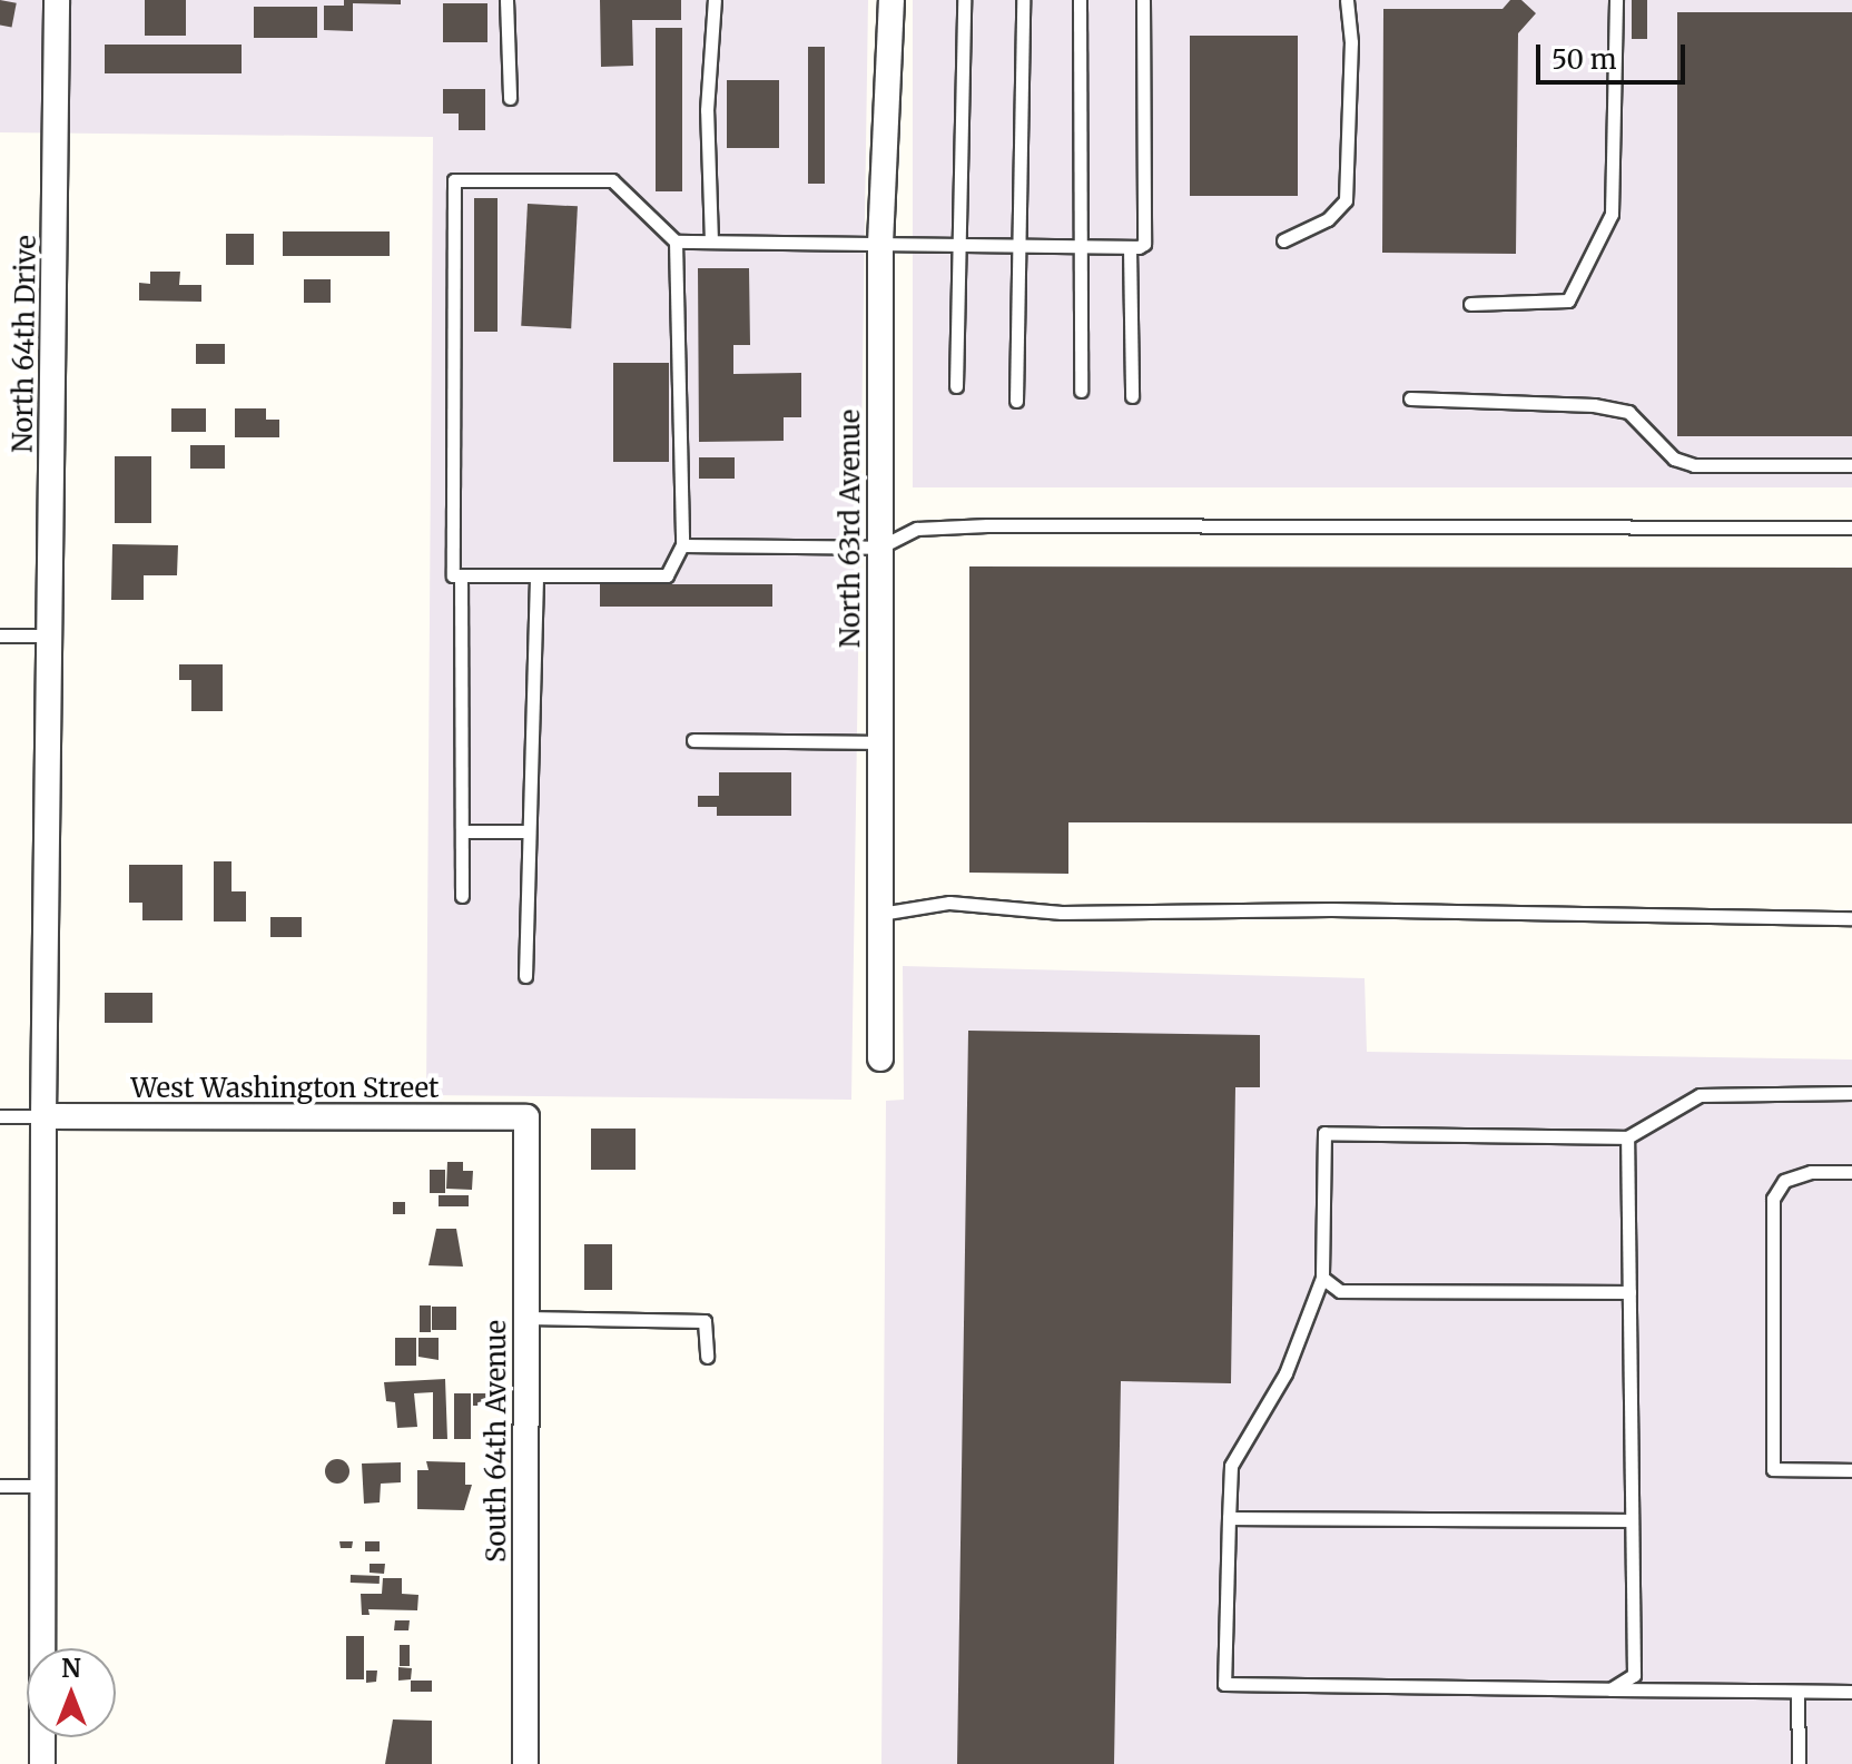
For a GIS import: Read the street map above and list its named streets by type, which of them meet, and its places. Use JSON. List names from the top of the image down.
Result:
{
  "streets": {
    "street": [
      "North 64th Drive",
      "North 63rd Avenue",
      "West Washington Street",
      "South 64th Avenue"
    ]
  },
  "crossings": [
    ["North 64th Drive", "West Washington Street"],
    ["West Washington Street", "South 64th Avenue"]
  ],
  "scale_bar": "50 m",
  "north": "top"
}
